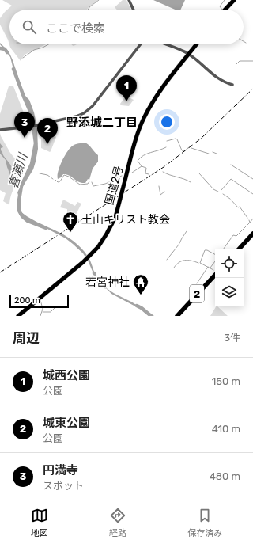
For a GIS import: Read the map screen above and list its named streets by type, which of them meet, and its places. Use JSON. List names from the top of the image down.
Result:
{
  "streets": {
    "highway": ["国道2号", "2"]
  },
  "districts": ["野添城二丁目"],
  "water": ["喜瀬川"],
  "places": {
    "church": ["土山キリスト教会"],
    "temple": ["若宮神社"]
  },
  "scale_bar": "200 m",
  "page": {
    "search": "ここで検索",
    "pins": ["1", "3", "2"],
    "scale": "200 m",
    "heading": ["周辺", "3件"],
    "list": [
      {
        "mark": "1",
        "name": "城西公園",
        "note": "公園",
        "value": "150 m"
      },
      {
        "mark": "2",
        "name": "城東公園",
        "note": "公園",
        "value": "410 m"
      },
      {
        "mark": "3",
        "name": "円満寺",
        "note": "スポット",
        "value": "480 m"
      }
    ],
    "nav": ["地図", "経路", "保存済み"]
  }
}
